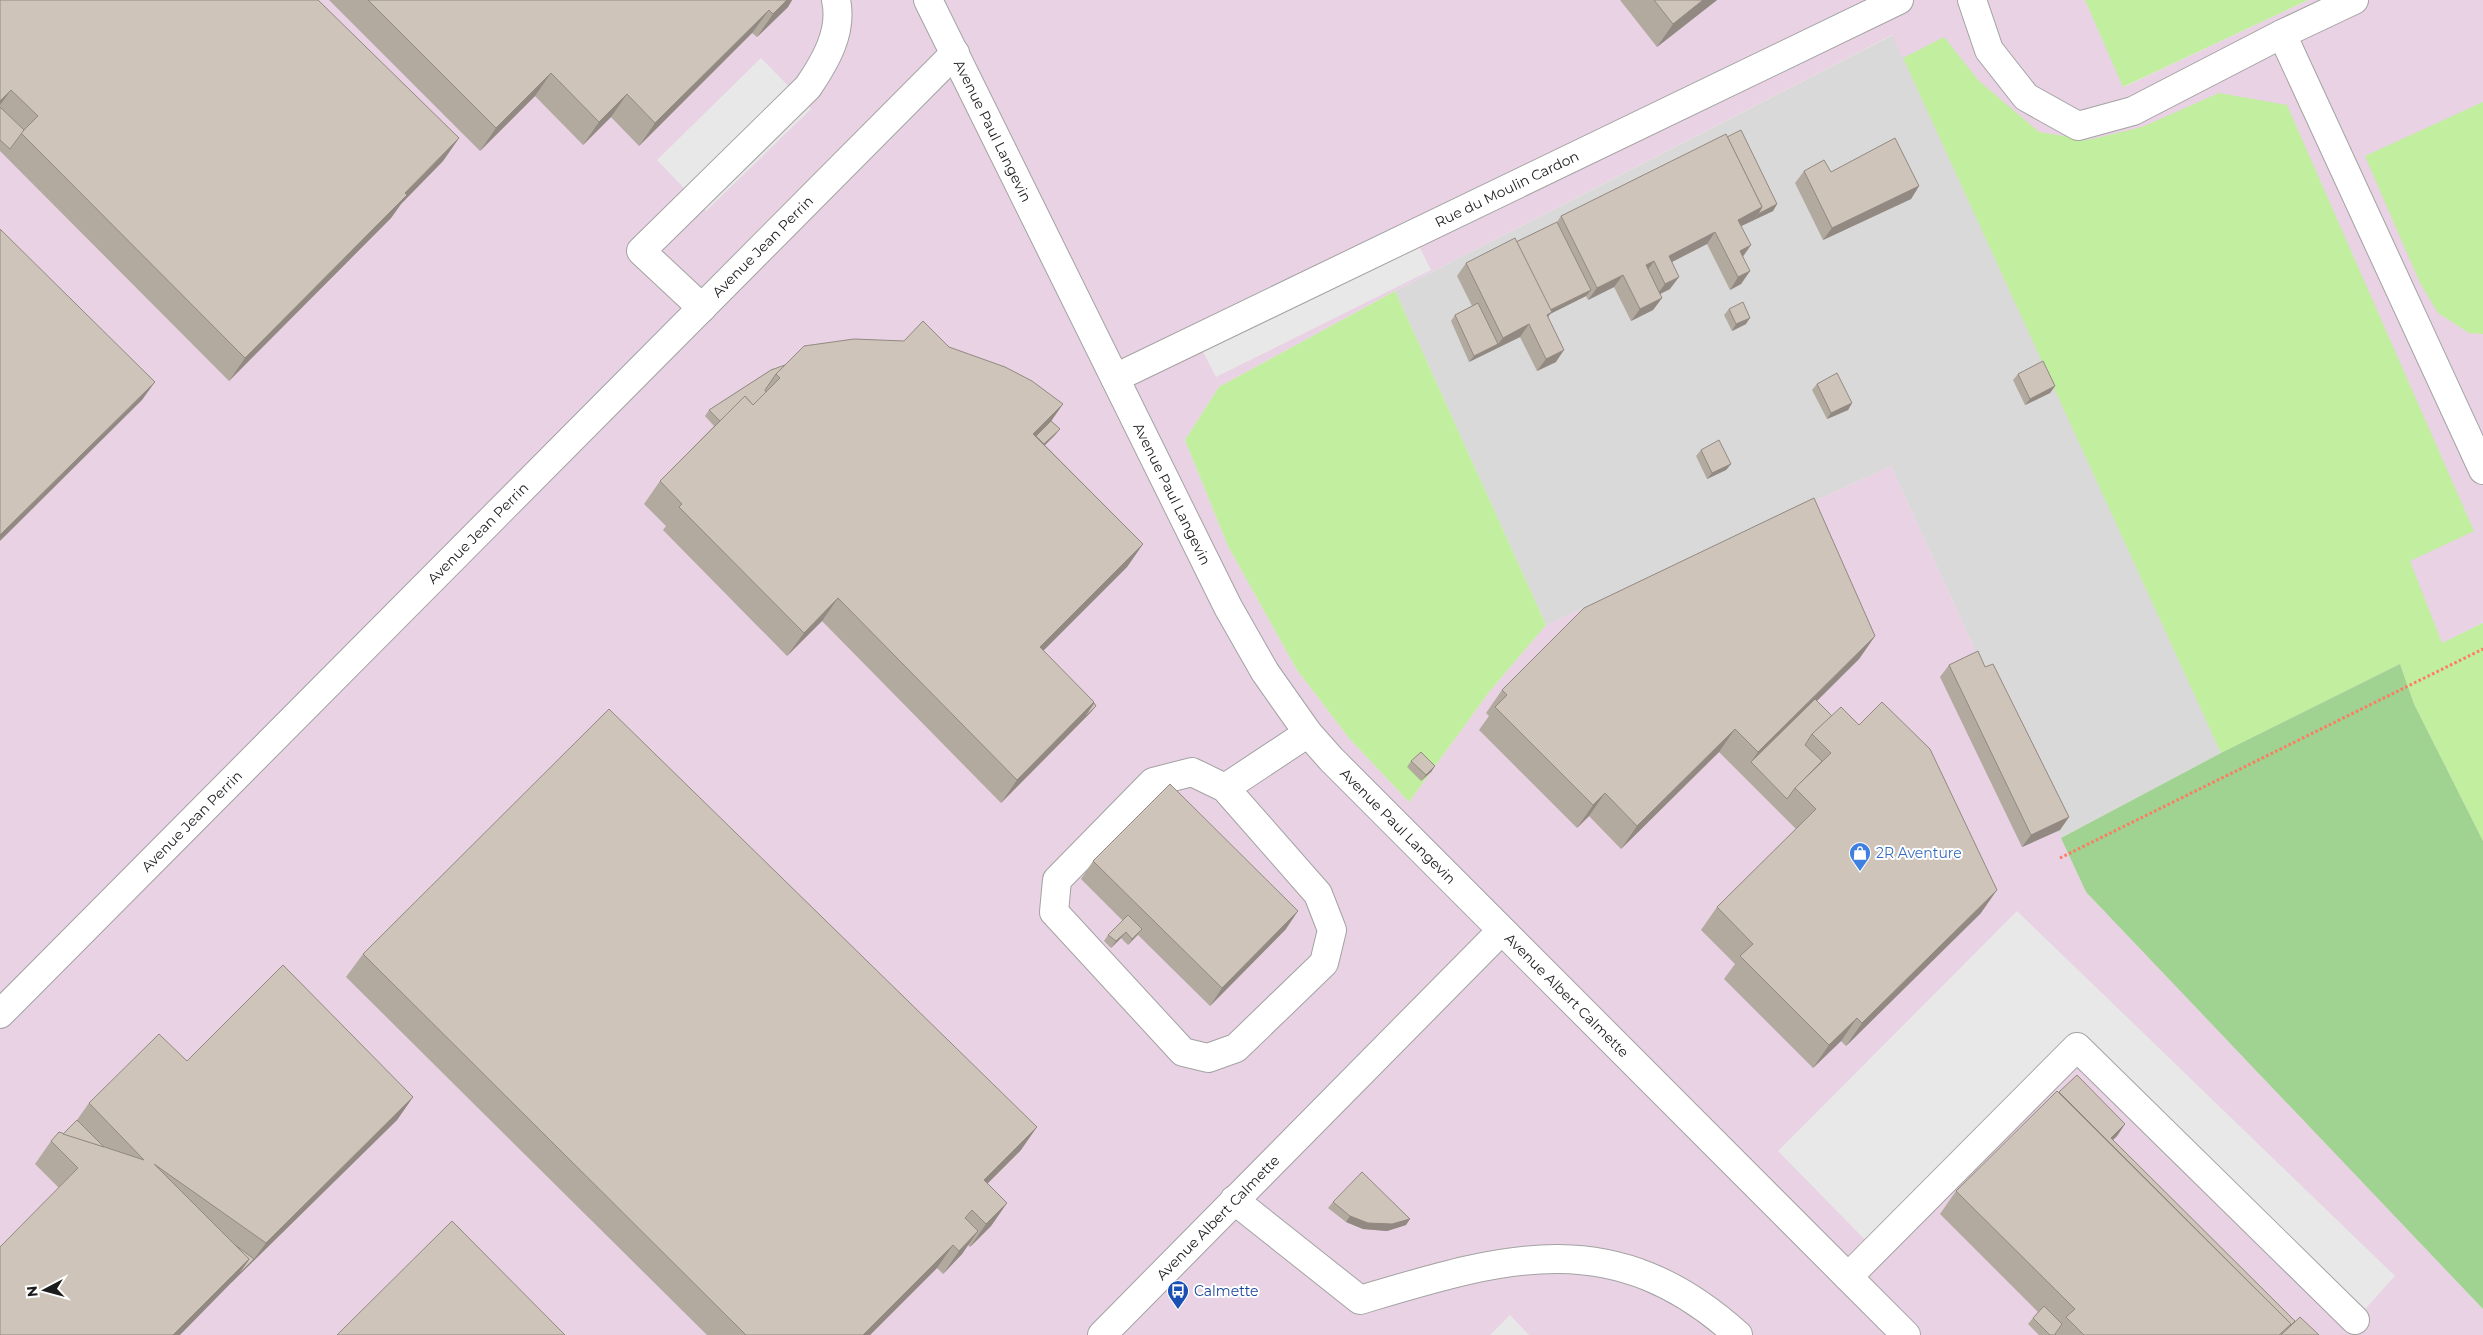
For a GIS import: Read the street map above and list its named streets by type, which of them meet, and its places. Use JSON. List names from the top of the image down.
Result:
{
  "streets": {
    "street": [
      "Avenue Paul Langevin",
      "Rue du Moulin Cardon",
      "Avenue Jean Perrin",
      "Avenue Albert Calmette"
    ]
  },
  "crossings": [
    ["Avenue Paul Langevin", "Rue du Moulin Cardon"],
    ["Avenue Paul Langevin", "Avenue Jean Perrin"],
    ["Avenue Paul Langevin", "Avenue Albert Calmette"]
  ],
  "places": {
    "shop": ["2R Aventure"],
    "bus stop": ["Calmette"]
  },
  "north": "left"
}
